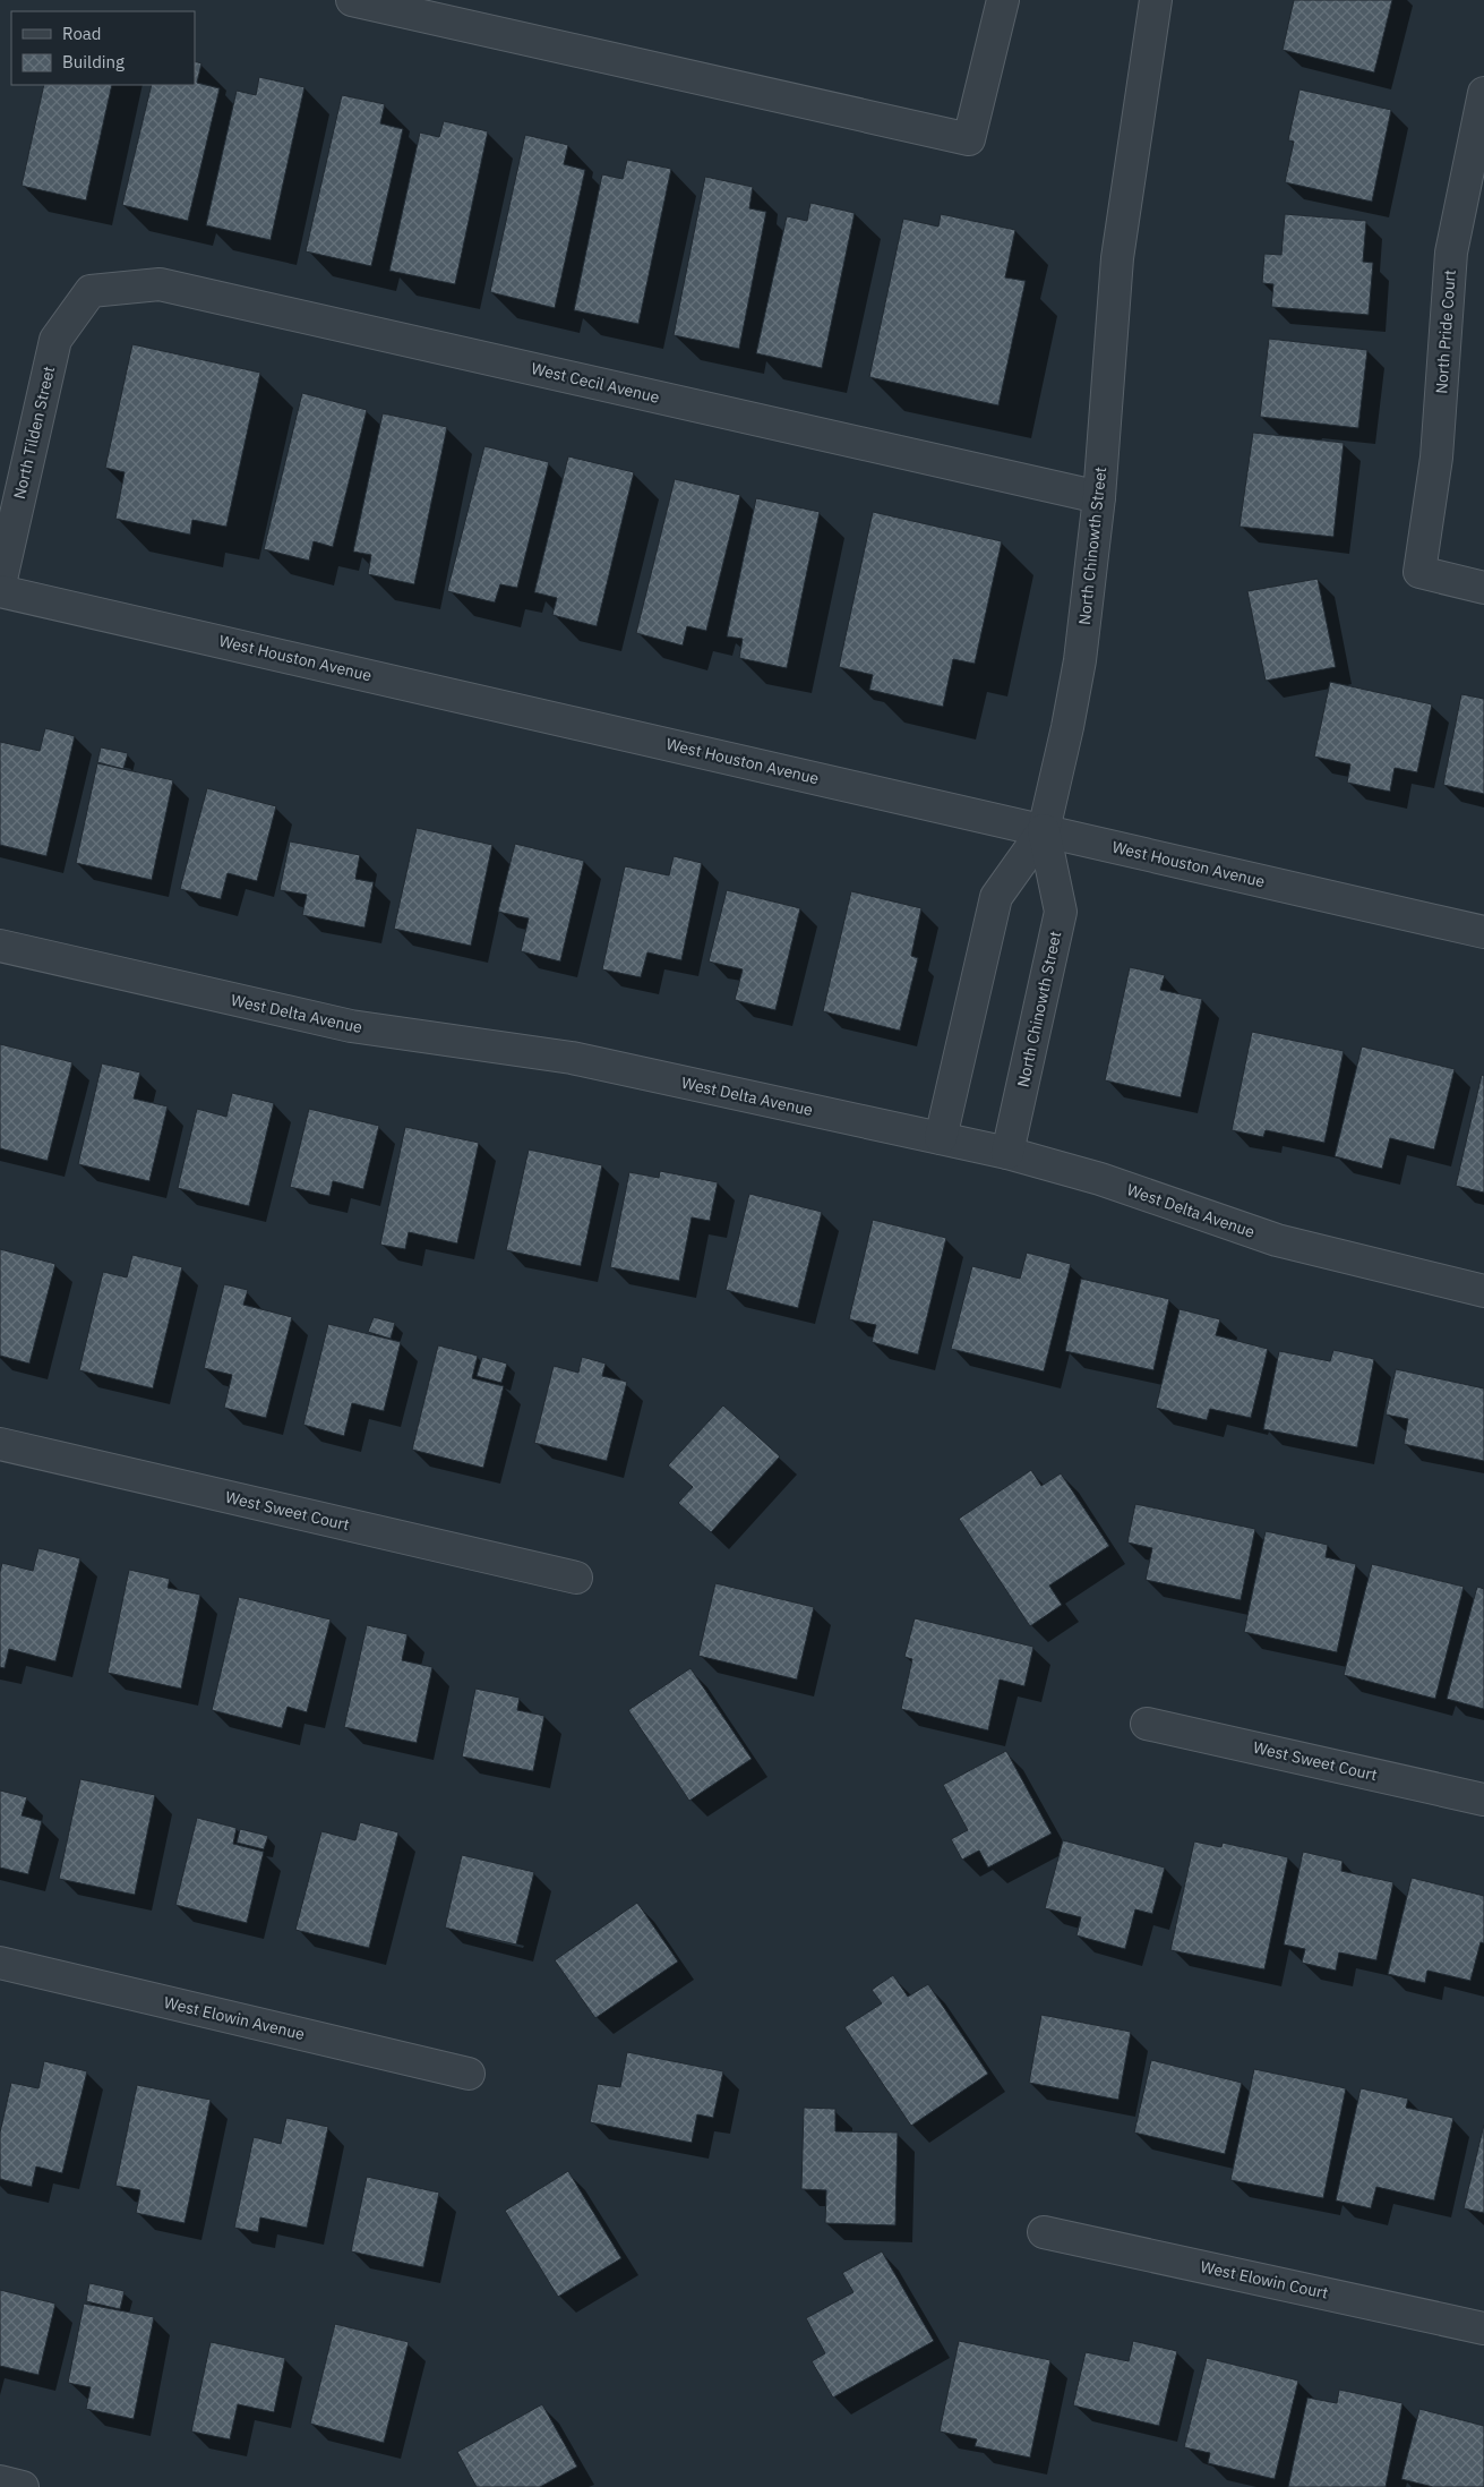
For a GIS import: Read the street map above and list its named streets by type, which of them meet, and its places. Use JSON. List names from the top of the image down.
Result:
{
  "streets": {
    "street": [
      "North Pride Court",
      "West Cecil Avenue",
      "North Tilden Street",
      "North Chinowth Street",
      "West Houston Avenue",
      "West Delta Avenue",
      "West Sweet Court",
      "West Elowin Avenue",
      "West Elowin Court"
    ]
  },
  "crossings": [
    ["West Cecil Avenue", "North Tilden Street"],
    ["West Cecil Avenue", "North Chinowth Street"],
    ["North Chinowth Street", "West Houston Avenue"],
    ["North Chinowth Street", "West Delta Avenue"]
  ],
  "legend": ["Road", "Building"]
}
